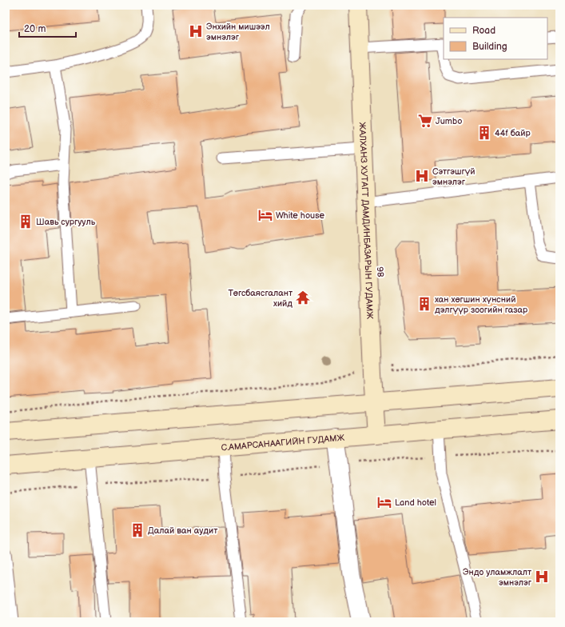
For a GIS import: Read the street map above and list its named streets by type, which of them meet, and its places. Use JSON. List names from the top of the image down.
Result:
{
  "streets": {
    "main road": ["ЖАЛХАНЗ ХУТАГТ ДАМДИНБАЗАРЫН ГУДАМЖ", "С.АМАРСАНААГИЙН ГУДАМЖ"]
  },
  "crossings": [
    ["ЖАЛХАНЗ ХУТАГТ ДАМДИНБАЗАРЫН ГУДАМЖ", "С.АМАРСАНААГИЙН ГУДАМЖ"]
  ],
  "places": {
    "hospital": ["Энхийн мишээл эмнэлэг", "Сэтгэшгүй эмнэлэг", "Эндо уламжлалт эмнэлэг"],
    "supermarket": ["Jumbo"],
    "building": [
      "44f байр",
      "Шавь сургууль",
      "хан хөгшин хүнсний дэлгүүр зоогийн газар",
      "Далай ван аудит"
    ],
    "hotel": ["White house", "Land hotel"],
    "temple": ["Төгсбаясгалант хийд"]
  },
  "legend": ["Road", "Building"],
  "scale_bar": "20 m"
}
